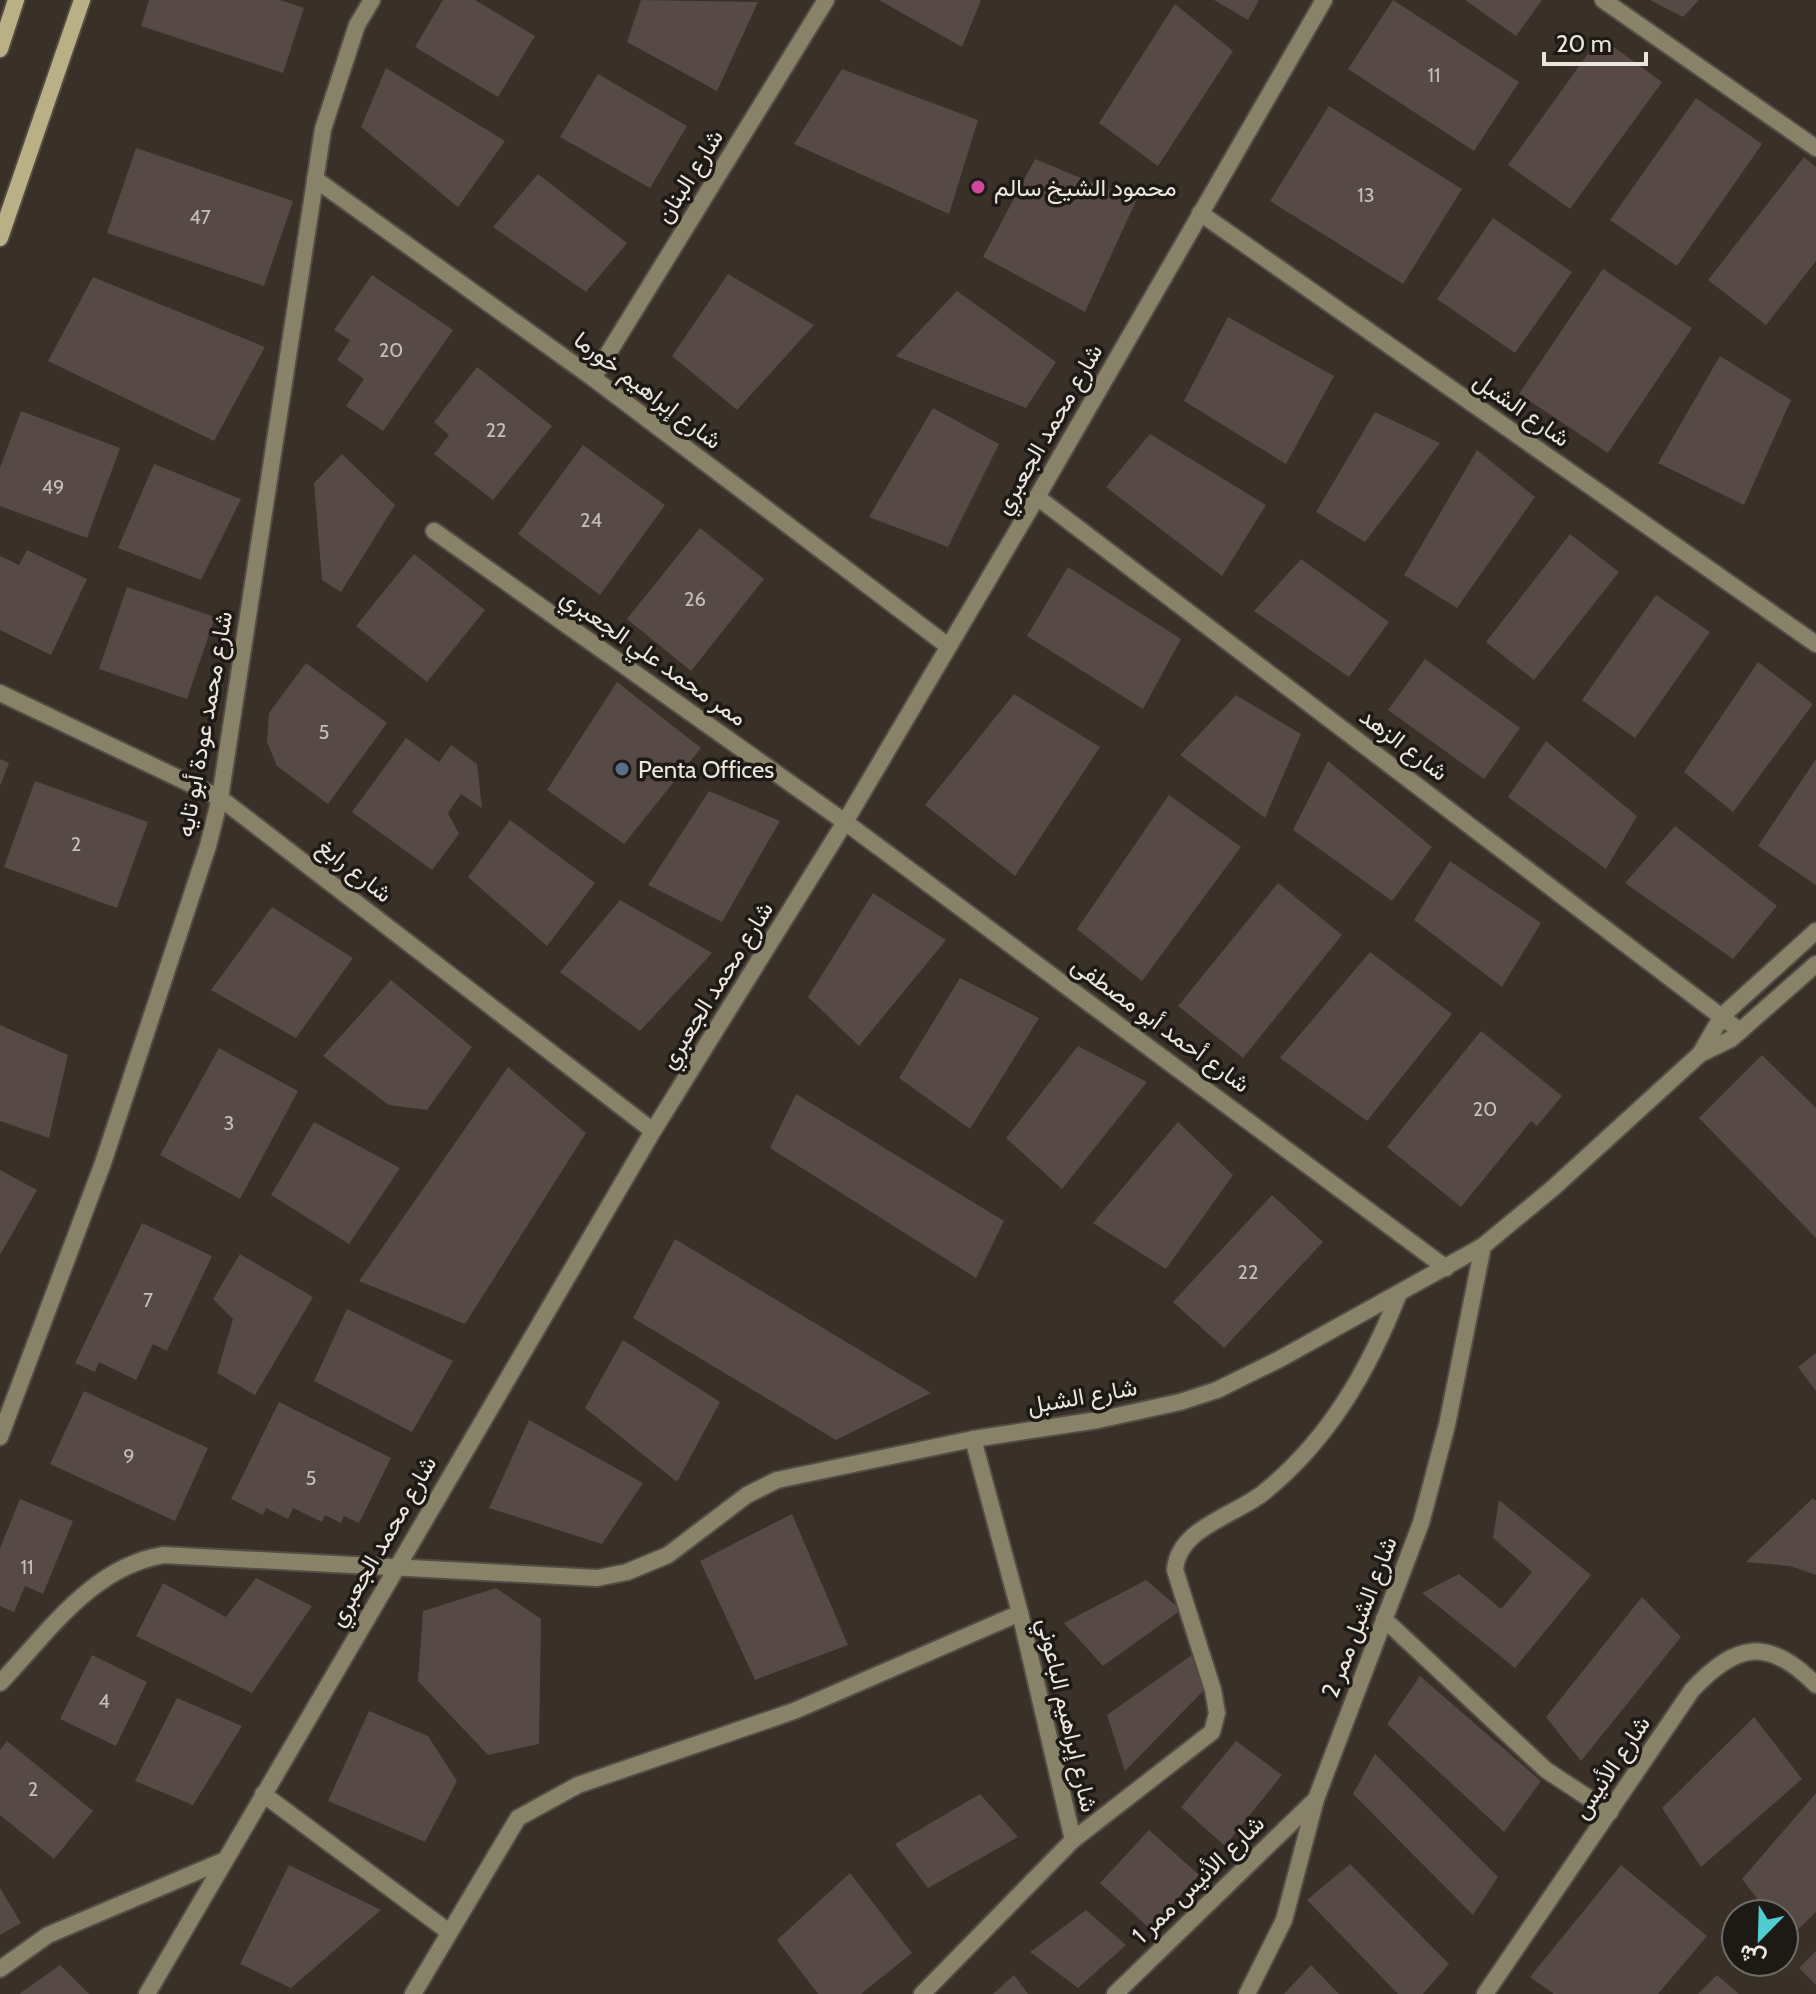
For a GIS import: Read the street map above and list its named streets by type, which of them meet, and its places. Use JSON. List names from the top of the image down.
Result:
{
  "streets": {
    "street": [
      "شارع البنان",
      "شارع إبراهيم خورما",
      "شارع الشبل",
      "شارع محمد الجعبري",
      "ممر محمد علي الجعبري",
      "شارع محمد عودة أبو تايه",
      "شارع الزهد",
      "شارع رابغ",
      "شارع أحمد أبو مصطفى",
      "شارع الشبل ممر 2",
      "شارع إبراهيم الباعوني",
      "شارع الأنيس",
      "شارع الأنيس ممر 1"
    ]
  },
  "crossings": [
    ["شارع البنان", "شارع إبراهيم خورما"],
    ["شارع إبراهيم خورما", "شارع محمد الجعبري"],
    ["شارع إبراهيم خورما", "شارع محمد عودة أبو تايه"],
    ["شارع الشبل", "شارع محمد الجعبري"],
    ["شارع الشبل", "شارع أحمد أبو مصطفى"],
    ["شارع الشبل", "شارع الشبل ممر 2"],
    ["شارع الشبل", "شارع إبراهيم الباعوني"],
    ["شارع محمد الجعبري", "ممر محمد علي الجعبري"],
    ["شارع محمد الجعبري", "شارع الزهد"],
    ["شارع محمد الجعبري", "شارع رابغ"],
    ["شارع محمد الجعبري", "شارع أحمد أبو مصطفى"],
    ["ممر محمد علي الجعبري", "شارع أحمد أبو مصطفى"],
    ["شارع محمد عودة أبو تايه", "شارع رابغ"],
    ["شارع الشبل ممر 2", "شارع الأنيس ممر 1"]
  ],
  "places": ["محمود الشيخ سالم", "Penta Offices"],
  "house_numbers": [
    "11",
    "13",
    "47",
    "20",
    "22",
    "49",
    "24",
    "26",
    "5",
    "2",
    "20",
    "3",
    "22",
    "7",
    "9",
    "5",
    "11",
    "4",
    "2"
  ],
  "scale_bar": "20 m",
  "north": "bottom left"
}
